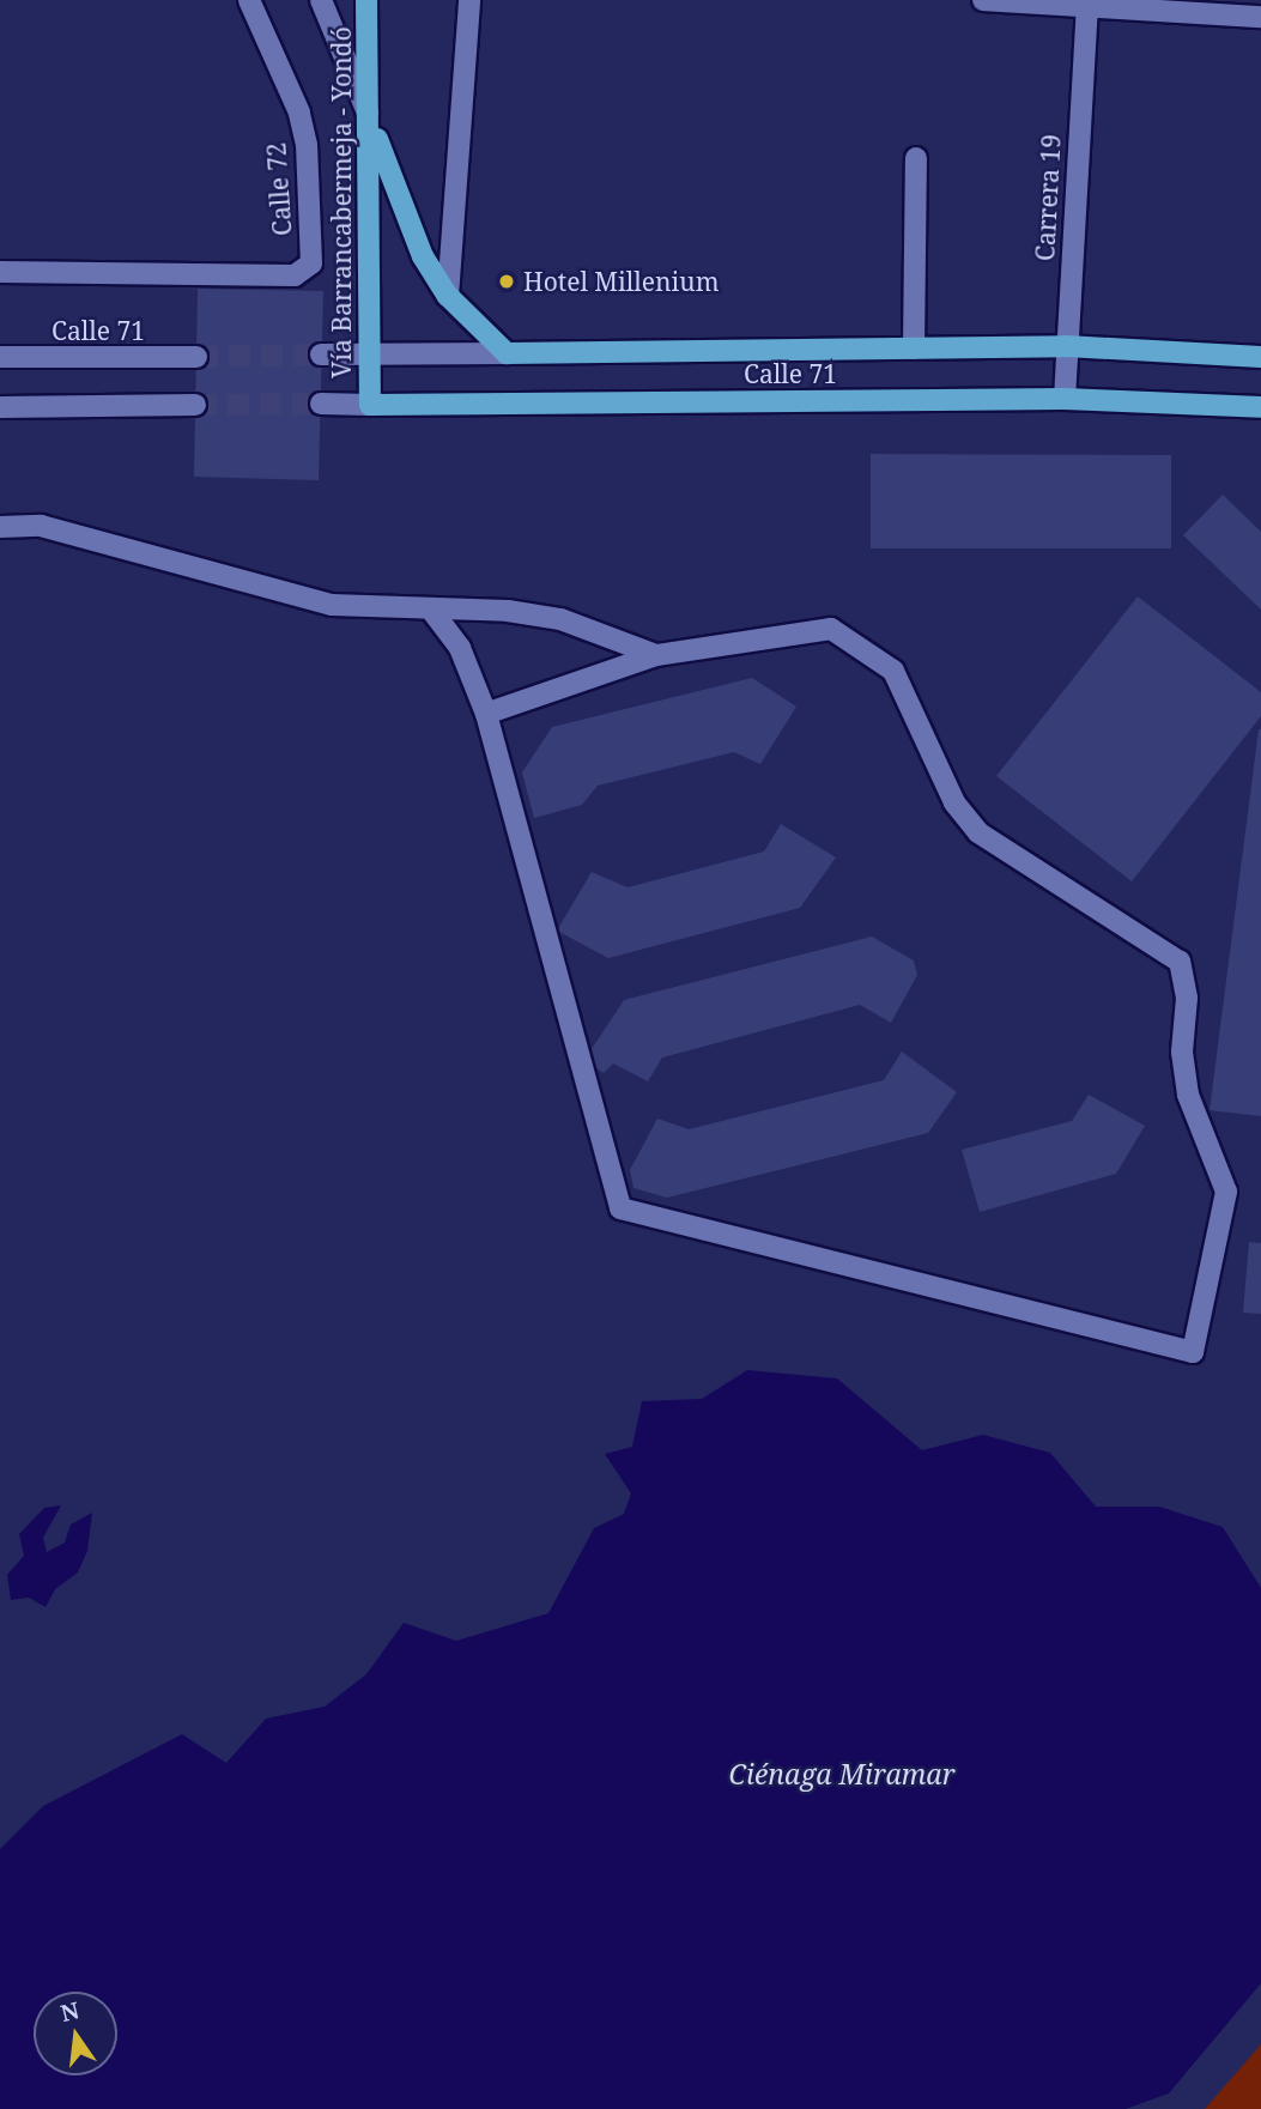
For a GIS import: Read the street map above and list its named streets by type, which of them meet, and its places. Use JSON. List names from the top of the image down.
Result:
{
  "streets": {
    "main road": ["Vía Barrancabermeja - Yondó", "Calle 71"],
    "street": ["Calle 72", "Carrera 19"]
  },
  "crossings": [
    ["Carrera 19", "Calle 71"],
    ["Vía Barrancabermeja - Yondó", "Calle 71"]
  ],
  "water": ["Ciénaga Miramar"],
  "places": ["Hotel Millenium"],
  "north": "top"
}
